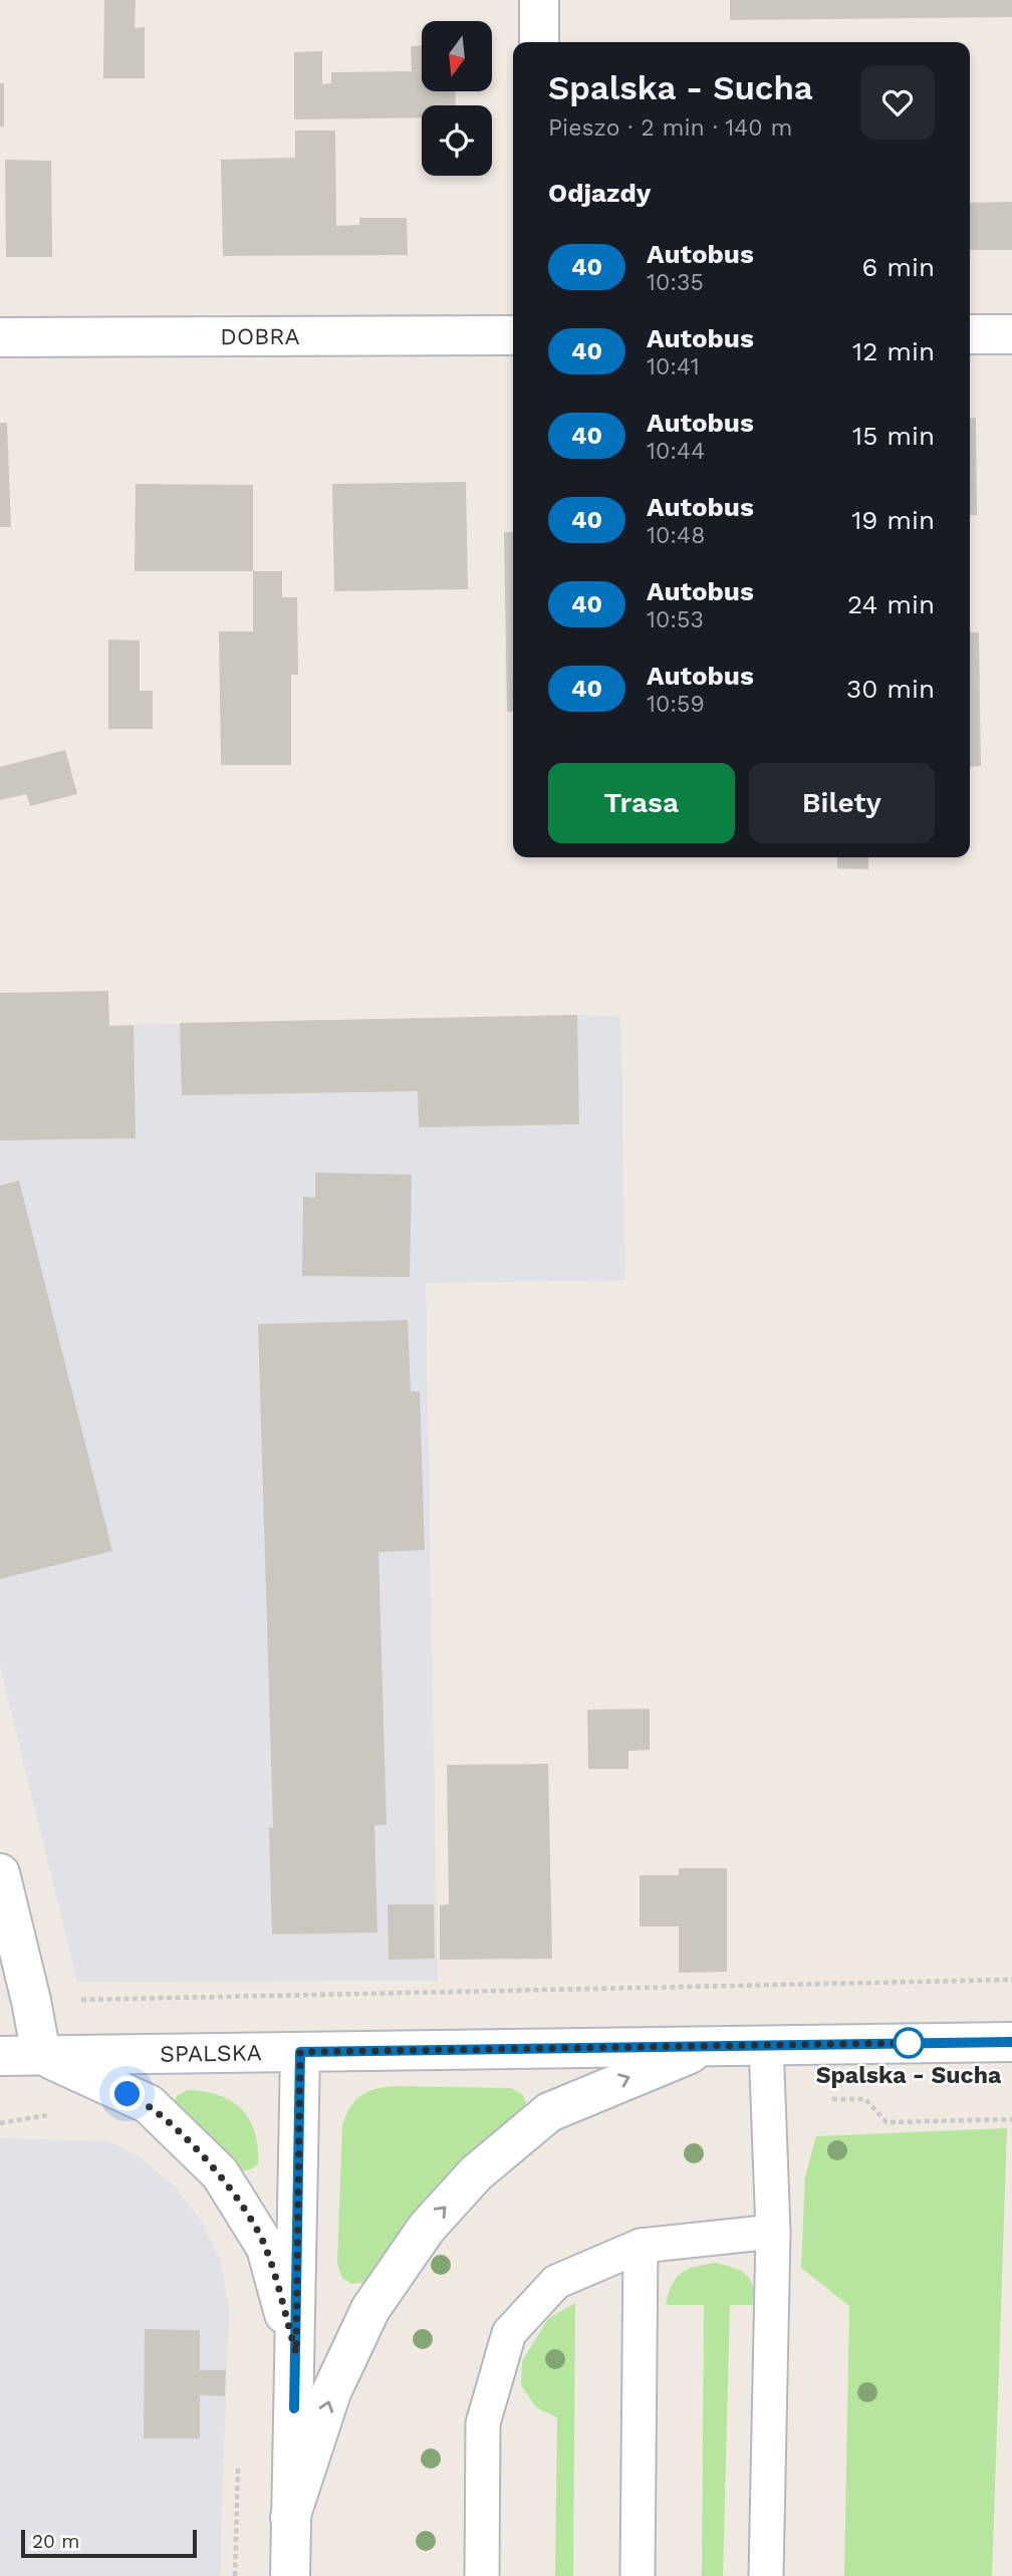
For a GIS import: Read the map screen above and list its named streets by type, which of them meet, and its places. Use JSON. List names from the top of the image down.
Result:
{
  "streets": {
    "street": ["DOBRA", "SPALSKA"]
  },
  "places": ["Spalska - Sucha"],
  "lines": ["bus line 40"],
  "scale_bar": "20 m",
  "north": "bottom",
  "page": {
    "heading": [
      ["Spalska - Sucha", "Pieszo · 2 min · 140 m"],
      "Odjazdy"
    ],
    "list": [
      {
        "mark": "40",
        "name": "Autobus",
        "note": "10:35",
        "value": "6 min"
      },
      {
        "mark": "40",
        "name": "Autobus",
        "note": "10:41",
        "value": "12 min"
      },
      {
        "mark": "40",
        "name": "Autobus",
        "note": "10:44",
        "value": "15 min"
      },
      {
        "mark": "40",
        "name": "Autobus",
        "note": "10:48",
        "value": "19 min"
      },
      {
        "mark": "40",
        "name": "Autobus",
        "note": "10:53",
        "value": "24 min"
      },
      {
        "mark": "40",
        "name": "Autobus",
        "note": "10:59",
        "value": "30 min"
      }
    ],
    "buttons": ["Trasa", "Bilety"],
    "scale": "20 m"
  }
}
